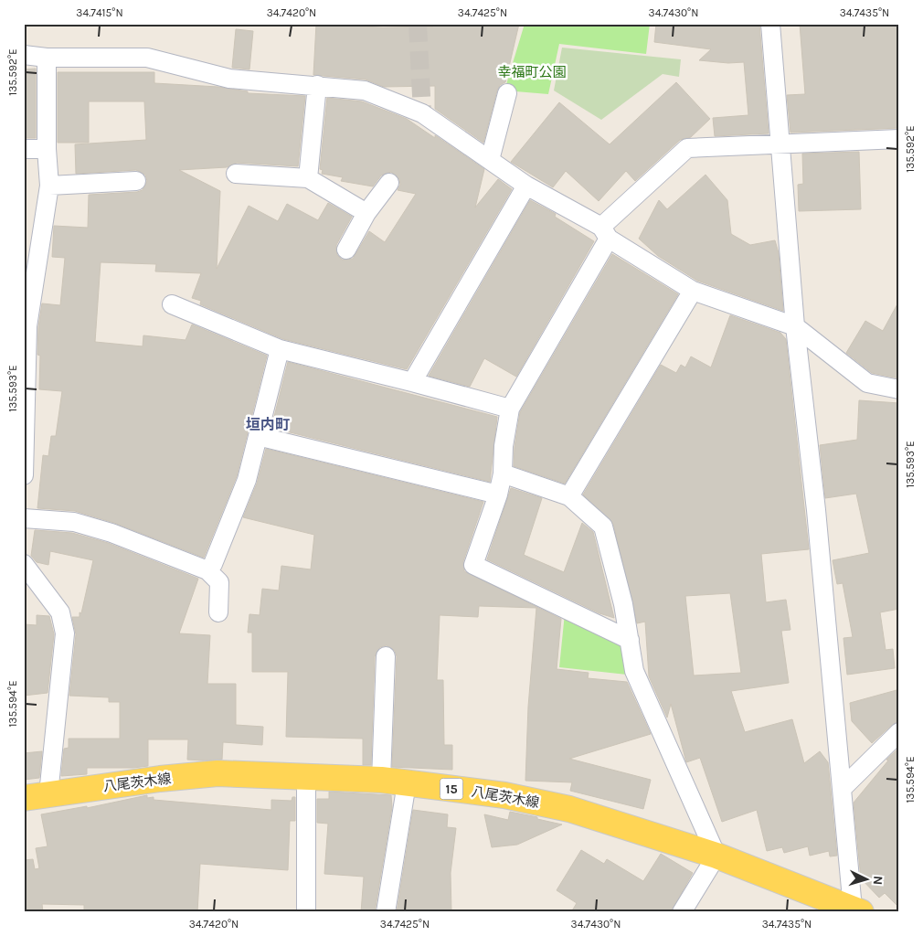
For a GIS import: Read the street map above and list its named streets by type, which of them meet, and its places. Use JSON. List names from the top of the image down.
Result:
{
  "streets": {
    "main road": ["八尾茨木線", "15"]
  },
  "districts": ["垣内町"],
  "parks": ["幸福町公園"],
  "north": "right",
  "coordinates": [
    "34.7415°N",
    "34.7420°N",
    "34.7425°N",
    "34.7430°N",
    "34.7435°N",
    "135.592°E",
    "135.593°E",
    "135.594°E"
  ]
}
